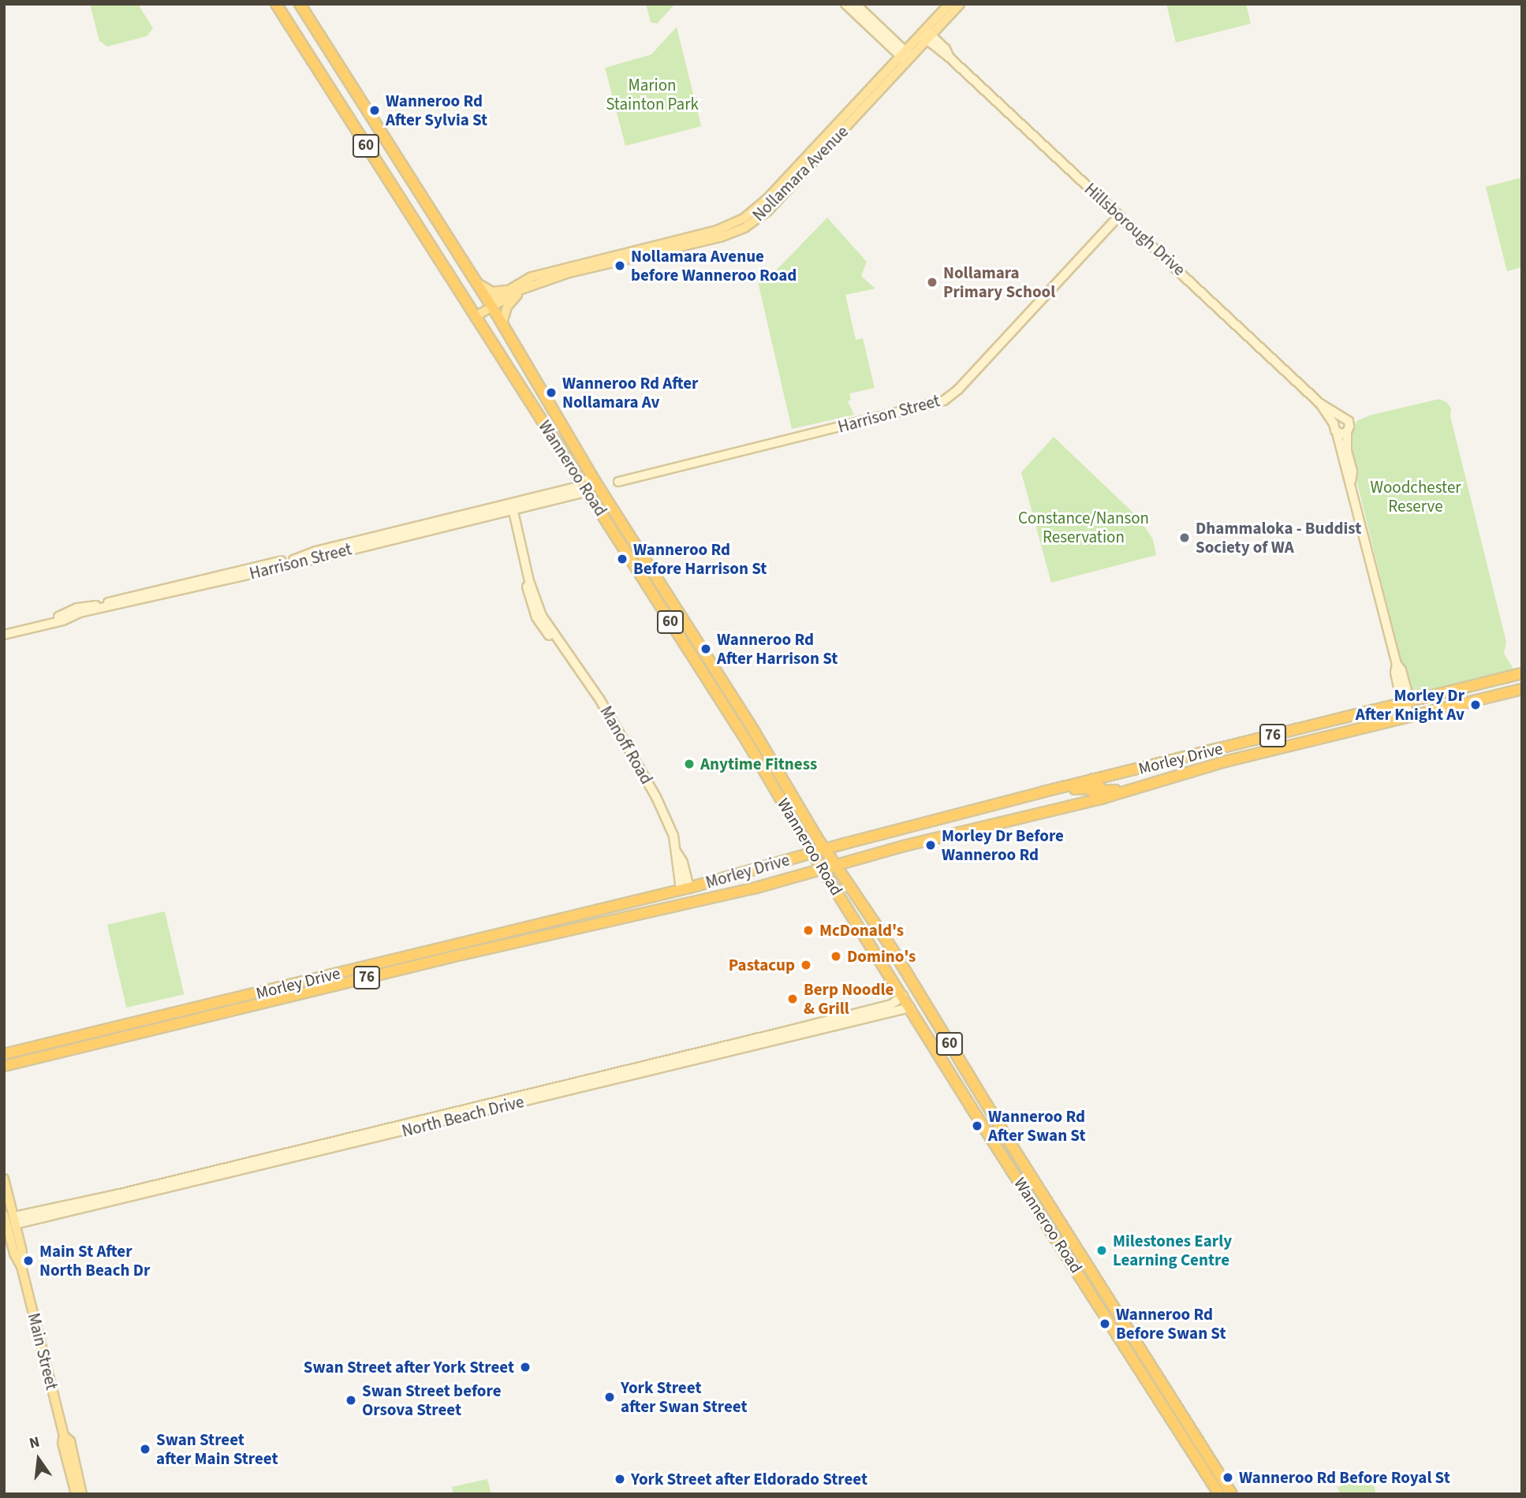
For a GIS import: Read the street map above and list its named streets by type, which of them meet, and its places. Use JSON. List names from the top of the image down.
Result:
{
  "streets": {
    "highway": [
      "60",
      "Wanneroo Road",
      "76",
      "Morley Drive"
    ],
    "main road": ["Nollamara Avenue", "Main Street"],
    "street": [
      "Hillsborough Drive",
      "Harrison Street",
      "Manoff Road",
      "North Beach Drive"
    ]
  },
  "crossings": [
    ["Nollamara Avenue", "Hillsborough Drive"],
    ["Nollamara Avenue", "Wanneroo Road"],
    ["Hillsborough Drive", "Harrison Street"],
    ["Harrison Street", "Wanneroo Road"],
    ["Harrison Street", "Manoff Road"],
    ["Wanneroo Road", "Morley Drive"],
    ["Wanneroo Road", "North Beach Drive"],
    ["Manoff Road", "Morley Drive"],
    ["North Beach Drive", "Main Street"]
  ],
  "parks": ["Marion Stainton Park", "Woodchester Reserve", "Constance/Nanson Reservation"],
  "places": [
    "Wanneroo Rd After Sylvia St",
    "Nollamara Avenue before Wanneroo Road",
    "Nollamara Primary School",
    "Wanneroo Rd After Nollamara Av",
    "Dhammaloka - Buddist Society of WA",
    "Wanneroo Rd Before Harrison St",
    "Wanneroo Rd After Harrison St",
    "Morley Dr After Knight Av",
    "Anytime Fitness",
    "Morley Dr Before Wanneroo Rd",
    "McDonald's",
    "Domino's",
    "Pastacup",
    "Berp Noodle & Grill",
    "Wanneroo Rd After Swan St",
    "Milestones Early Learning Centre",
    "Main St After North Beach Dr",
    "Wanneroo Rd Before Swan St",
    "Swan Street after York Street",
    "York Street after Swan Street",
    "Swan Street before Orsova Street",
    "Swan Street after Main Street",
    "Wanneroo Rd Before Royal St",
    "York Street after Eldorado Street"
  ],
  "north": "top"
}
